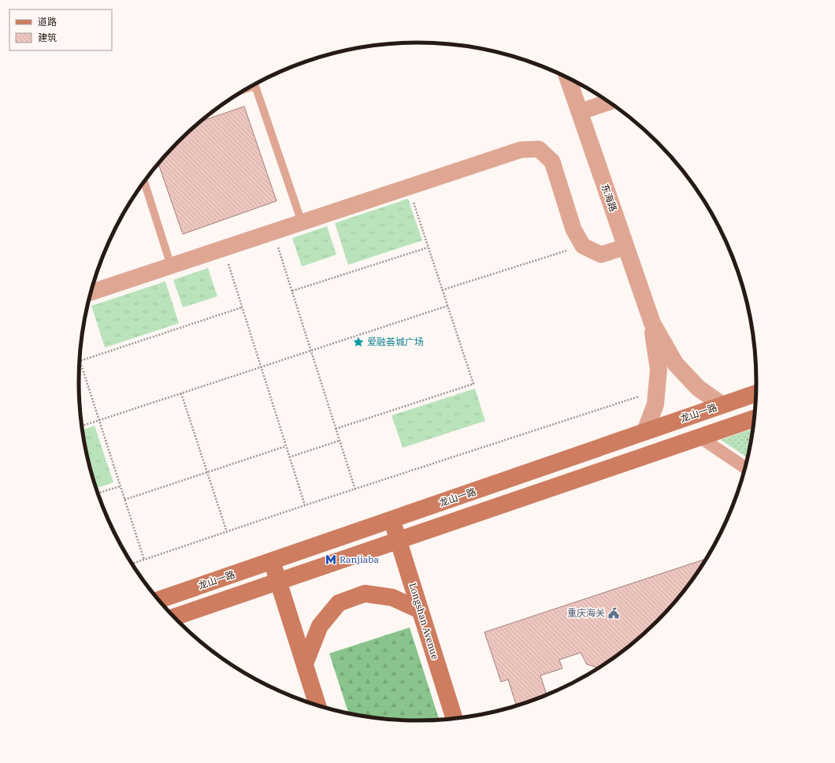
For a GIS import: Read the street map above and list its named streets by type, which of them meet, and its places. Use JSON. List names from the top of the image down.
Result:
{
  "streets": {
    "main road": ["龙山一路", "Longshan Avenue"],
    "street": ["东海路"]
  },
  "crossings": [
    ["龙山一路", "Longshan Avenue"]
  ],
  "places": {
    "place": ["爱融荟城广场"],
    "metro station": ["Ranjiaba"],
    "public building": ["重庆海关"]
  },
  "legend": ["道路", "建筑"]
}
